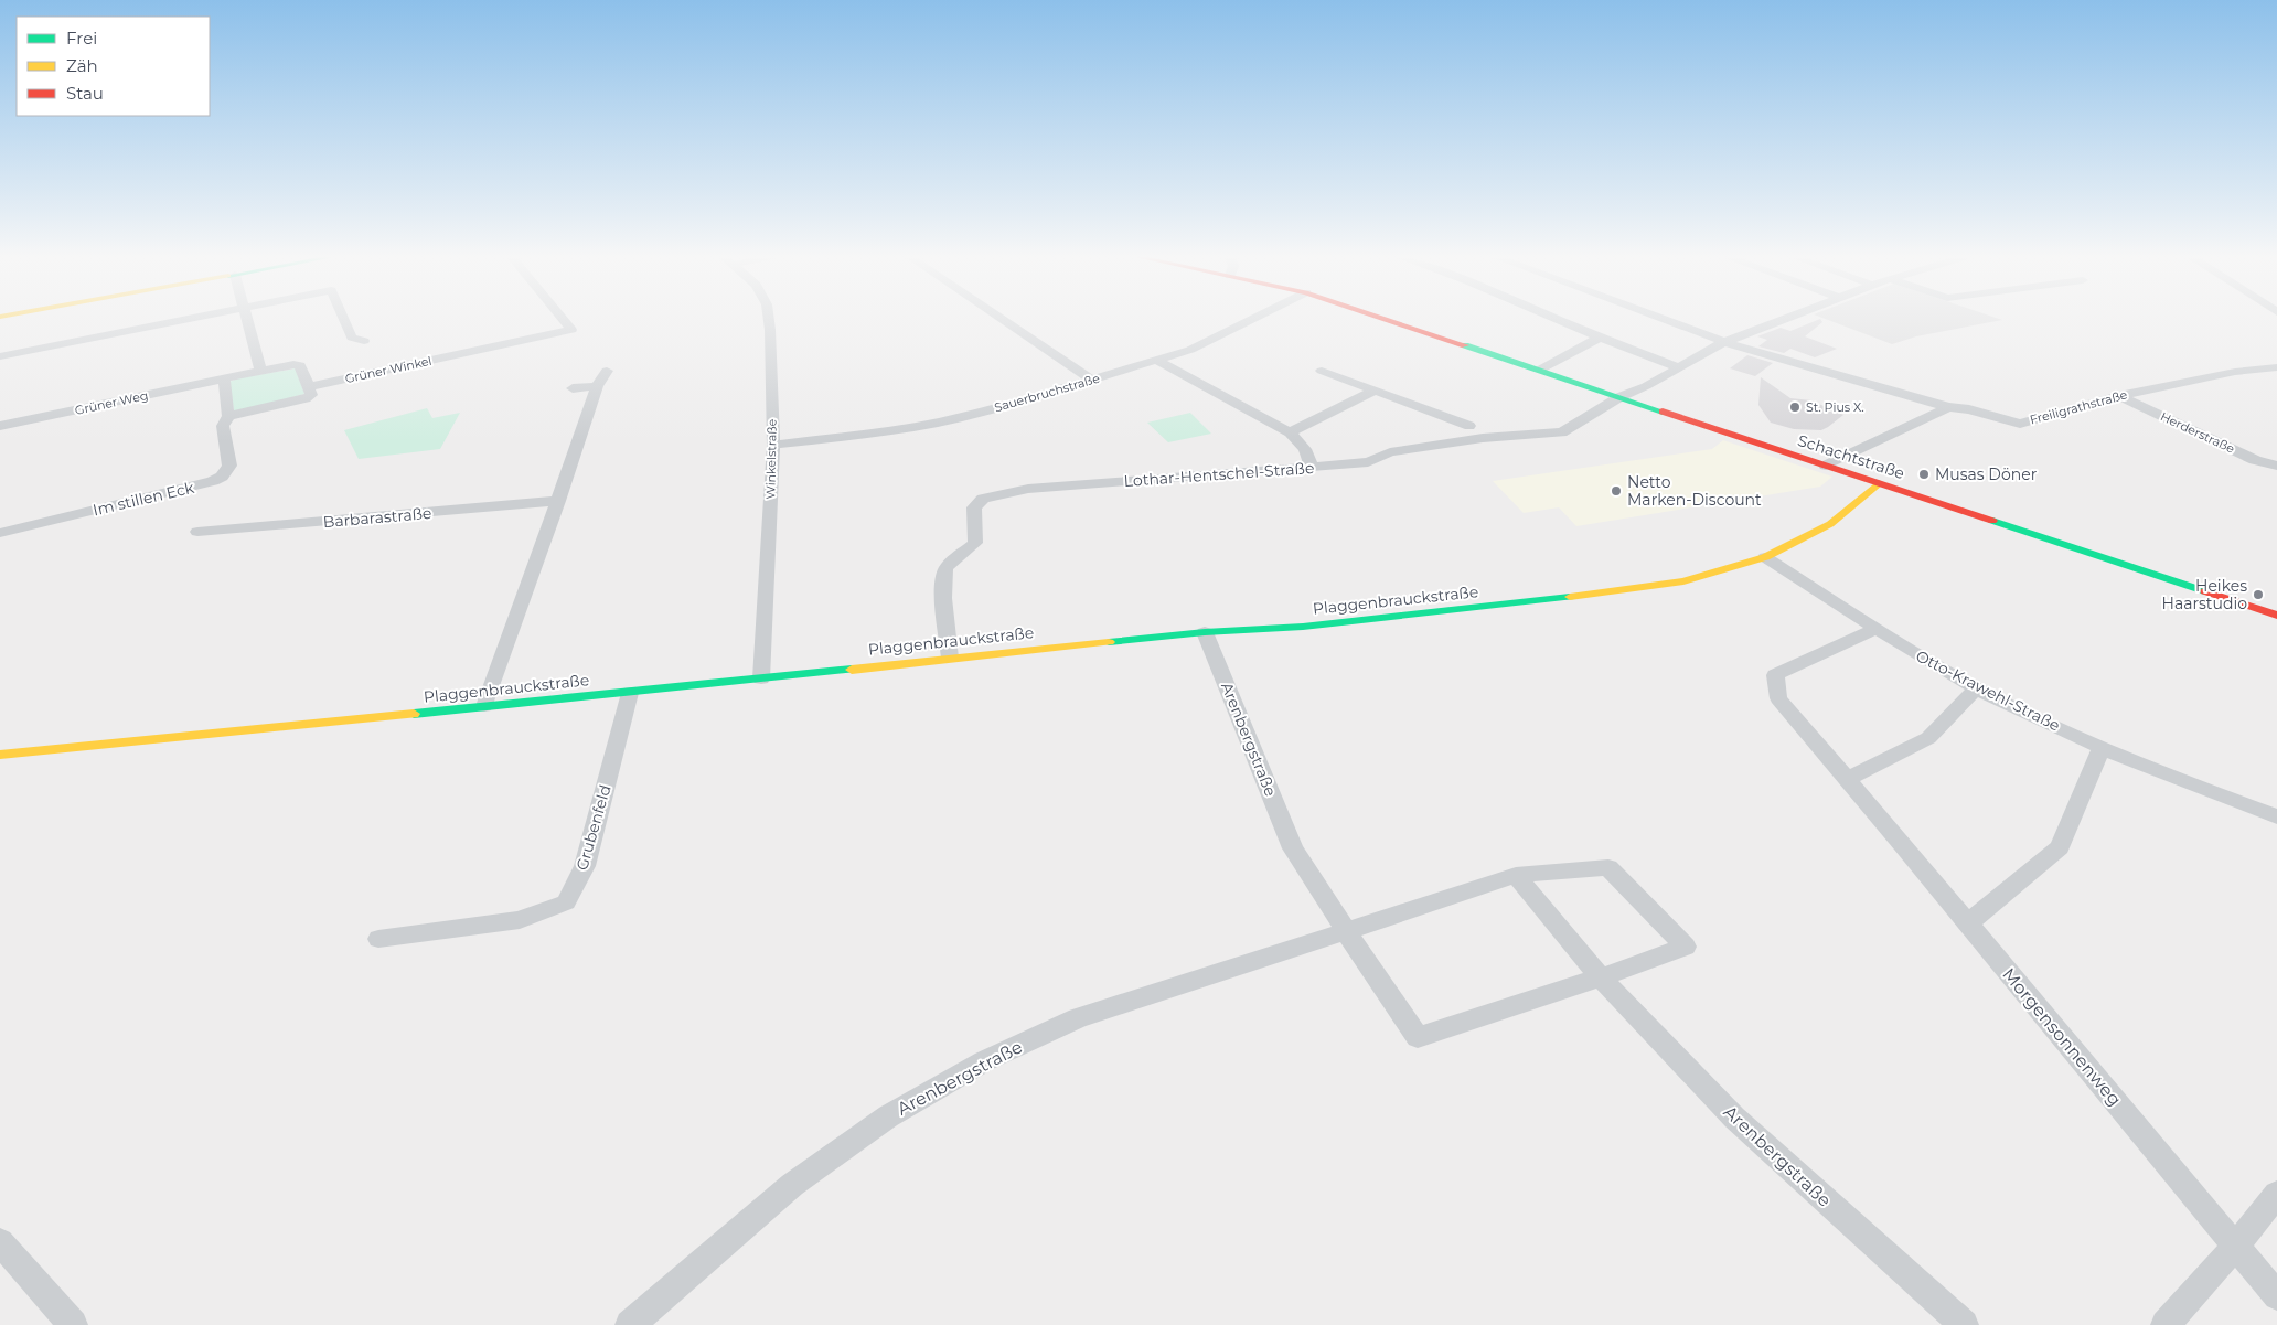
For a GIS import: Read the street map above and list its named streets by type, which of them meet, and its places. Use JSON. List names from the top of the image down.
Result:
{
  "streets": {
    "street": [
      "Grüner Winkel",
      "Sauerbruchstraße",
      "Grüner Weg",
      "Freiligrathstraße",
      "Herderstraße",
      "Schachtstraße",
      "Winkelstraße",
      "Lothar-Hentschel-Straße",
      "Im stillen Eck",
      "Barbarastraße",
      "Plaggenbrauckstraße",
      "Otto-Krawehl-Straße",
      "Arenbergstraße",
      "Grubenfeld",
      "Morgensonnenweg"
    ]
  },
  "crossings": [
    ["Grüner Winkel", "Grüner Weg"],
    ["Sauerbruchstraße", "Winkelstraße"],
    ["Freiligrathstraße", "Herderstraße"],
    ["Schachtstraße", "Lothar-Hentschel-Straße"],
    ["Schachtstraße", "Plaggenbrauckstraße"],
    ["Winkelstraße", "Plaggenbrauckstraße"],
    ["Lothar-Hentschel-Straße", "Plaggenbrauckstraße"],
    ["Plaggenbrauckstraße", "Otto-Krawehl-Straße"],
    ["Plaggenbrauckstraße", "Arenbergstraße"],
    ["Plaggenbrauckstraße", "Grubenfeld"],
    ["Otto-Krawehl-Straße", "Morgensonnenweg"]
  ],
  "places": [
    "St. Pius X.",
    "Musas Döner",
    "Netto Marken-Discount",
    "Heikes Haarstudio"
  ],
  "legend": ["Frei", "Zäh", "Stau"]
}
